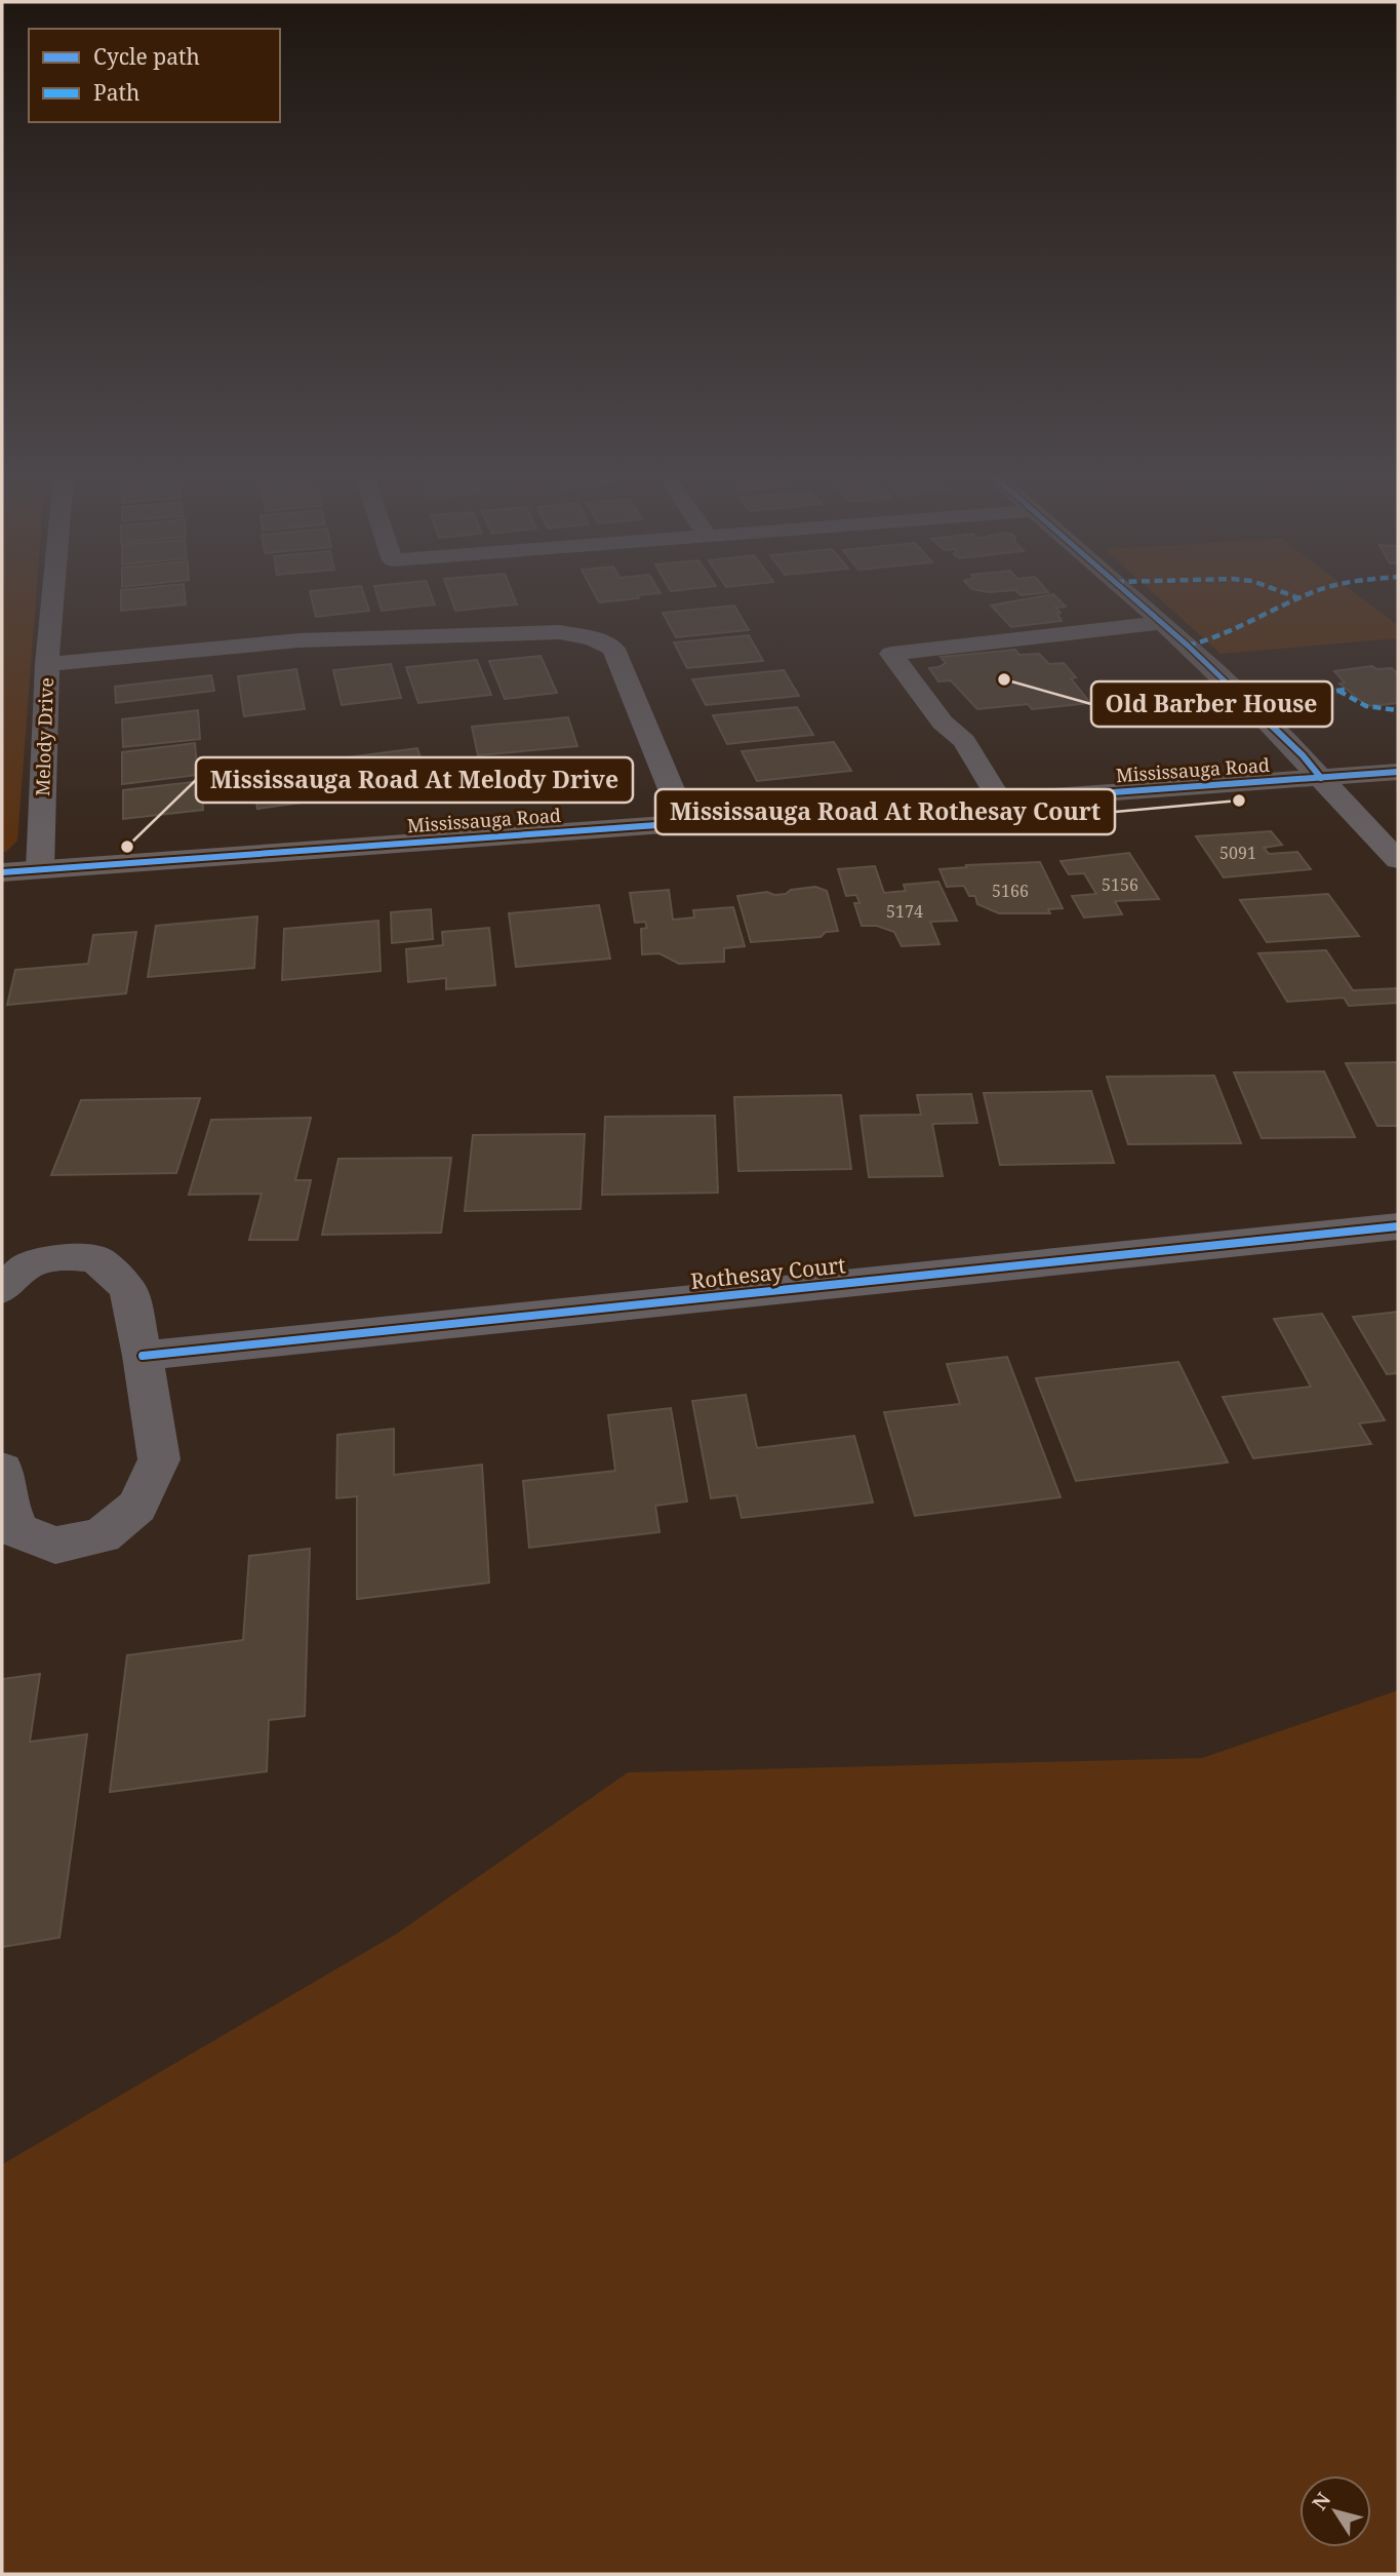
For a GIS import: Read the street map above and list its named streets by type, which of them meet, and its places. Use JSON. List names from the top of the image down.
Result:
{
  "streets": {
    "main road": ["Mississauga Road"],
    "street": ["Melody Drive", "Rothesay Court"]
  },
  "crossings": [
    ["Melody Drive", "Mississauga Road"]
  ],
  "places": ["Old Barber House", "Mississauga Road At Rothesay Court", "Mississauga Road At Melody Drive"],
  "house_numbers": [
    "5091",
    "5156",
    "5166",
    "5174"
  ],
  "legend": ["Cycle path", "Path"],
  "north": "top left"
}
